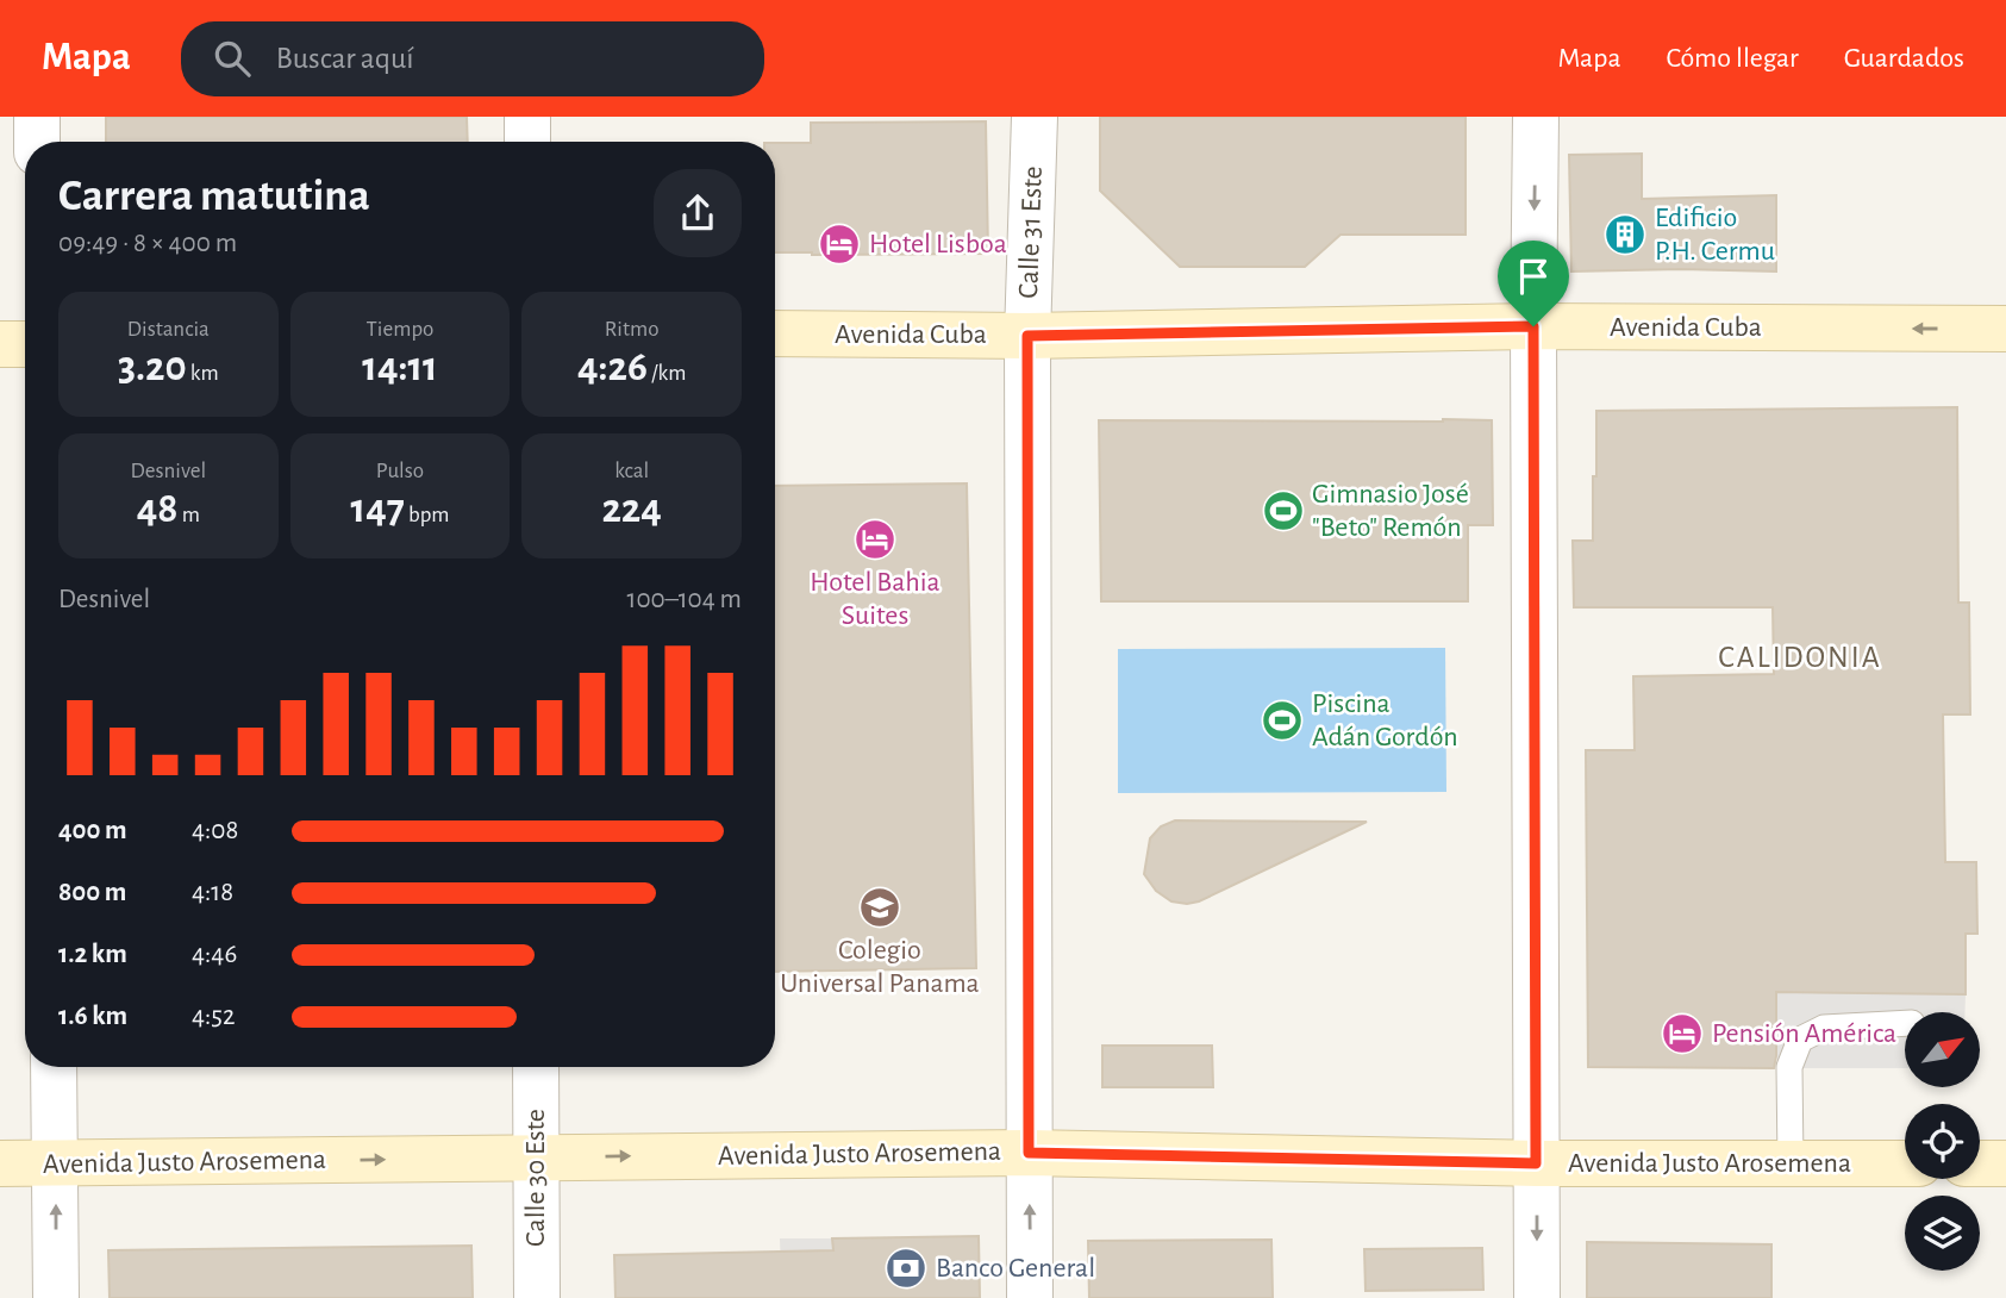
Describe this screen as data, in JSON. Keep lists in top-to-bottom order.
{
  "streets": {
    "street": [
      "Calle 31 Este",
      "Avenida Cuba",
      "Avenida Justo Arosemena",
      "Calle 30 Este"
    ]
  },
  "crossings": [
    ["Calle 31 Este", "Avenida Cuba"],
    ["Calle 31 Este", "Avenida Justo Arosemena"],
    ["Avenida Justo Arosemena", "Calle 30 Este"]
  ],
  "one_way": ["Avenida Cuba", "Avenida Justo Arosemena"],
  "districts": ["CALIDONIA"],
  "places": {
    "building": ["Edificio P.H. Cermu"],
    "hotel": ["Hotel Lisboa", "Hotel Bahia Suites", "Pensión América"],
    "sports": ["Gimnasio José \"Beto\" Remón", "Piscina Adán Gordón"],
    "school or university": ["Colegio Universal Panama"],
    "bank": ["Banco General"]
  },
  "north": "top right",
  "page": {
    "header": "Mapa",
    "search": "Buscar aquí",
    "nav": ["Mapa", "Cómo llegar", "Guardados"],
    "heading": ["Carrera matutina", "09:49 · 8 × 400 m"],
    "stats": [
      ["Distancia", "3.20 km"],
      ["Tiempo", "14:11"],
      ["Ritmo", "4:26 /km"],
      ["Desnivel", "48 m"],
      ["Pulso", "147 bpm"],
      ["kcal", "224"]
    ],
    "chart": ["Desnivel", "100–104 m"],
    "list": [
      {
        "name": "400 m",
        "note": "4:08"
      },
      {
        "name": "800 m",
        "note": "4:18"
      },
      {
        "name": "1.2 km",
        "note": "4:46"
      },
      {
        "name": "1.6 km",
        "note": "4:52"
      }
    ]
  }
}
